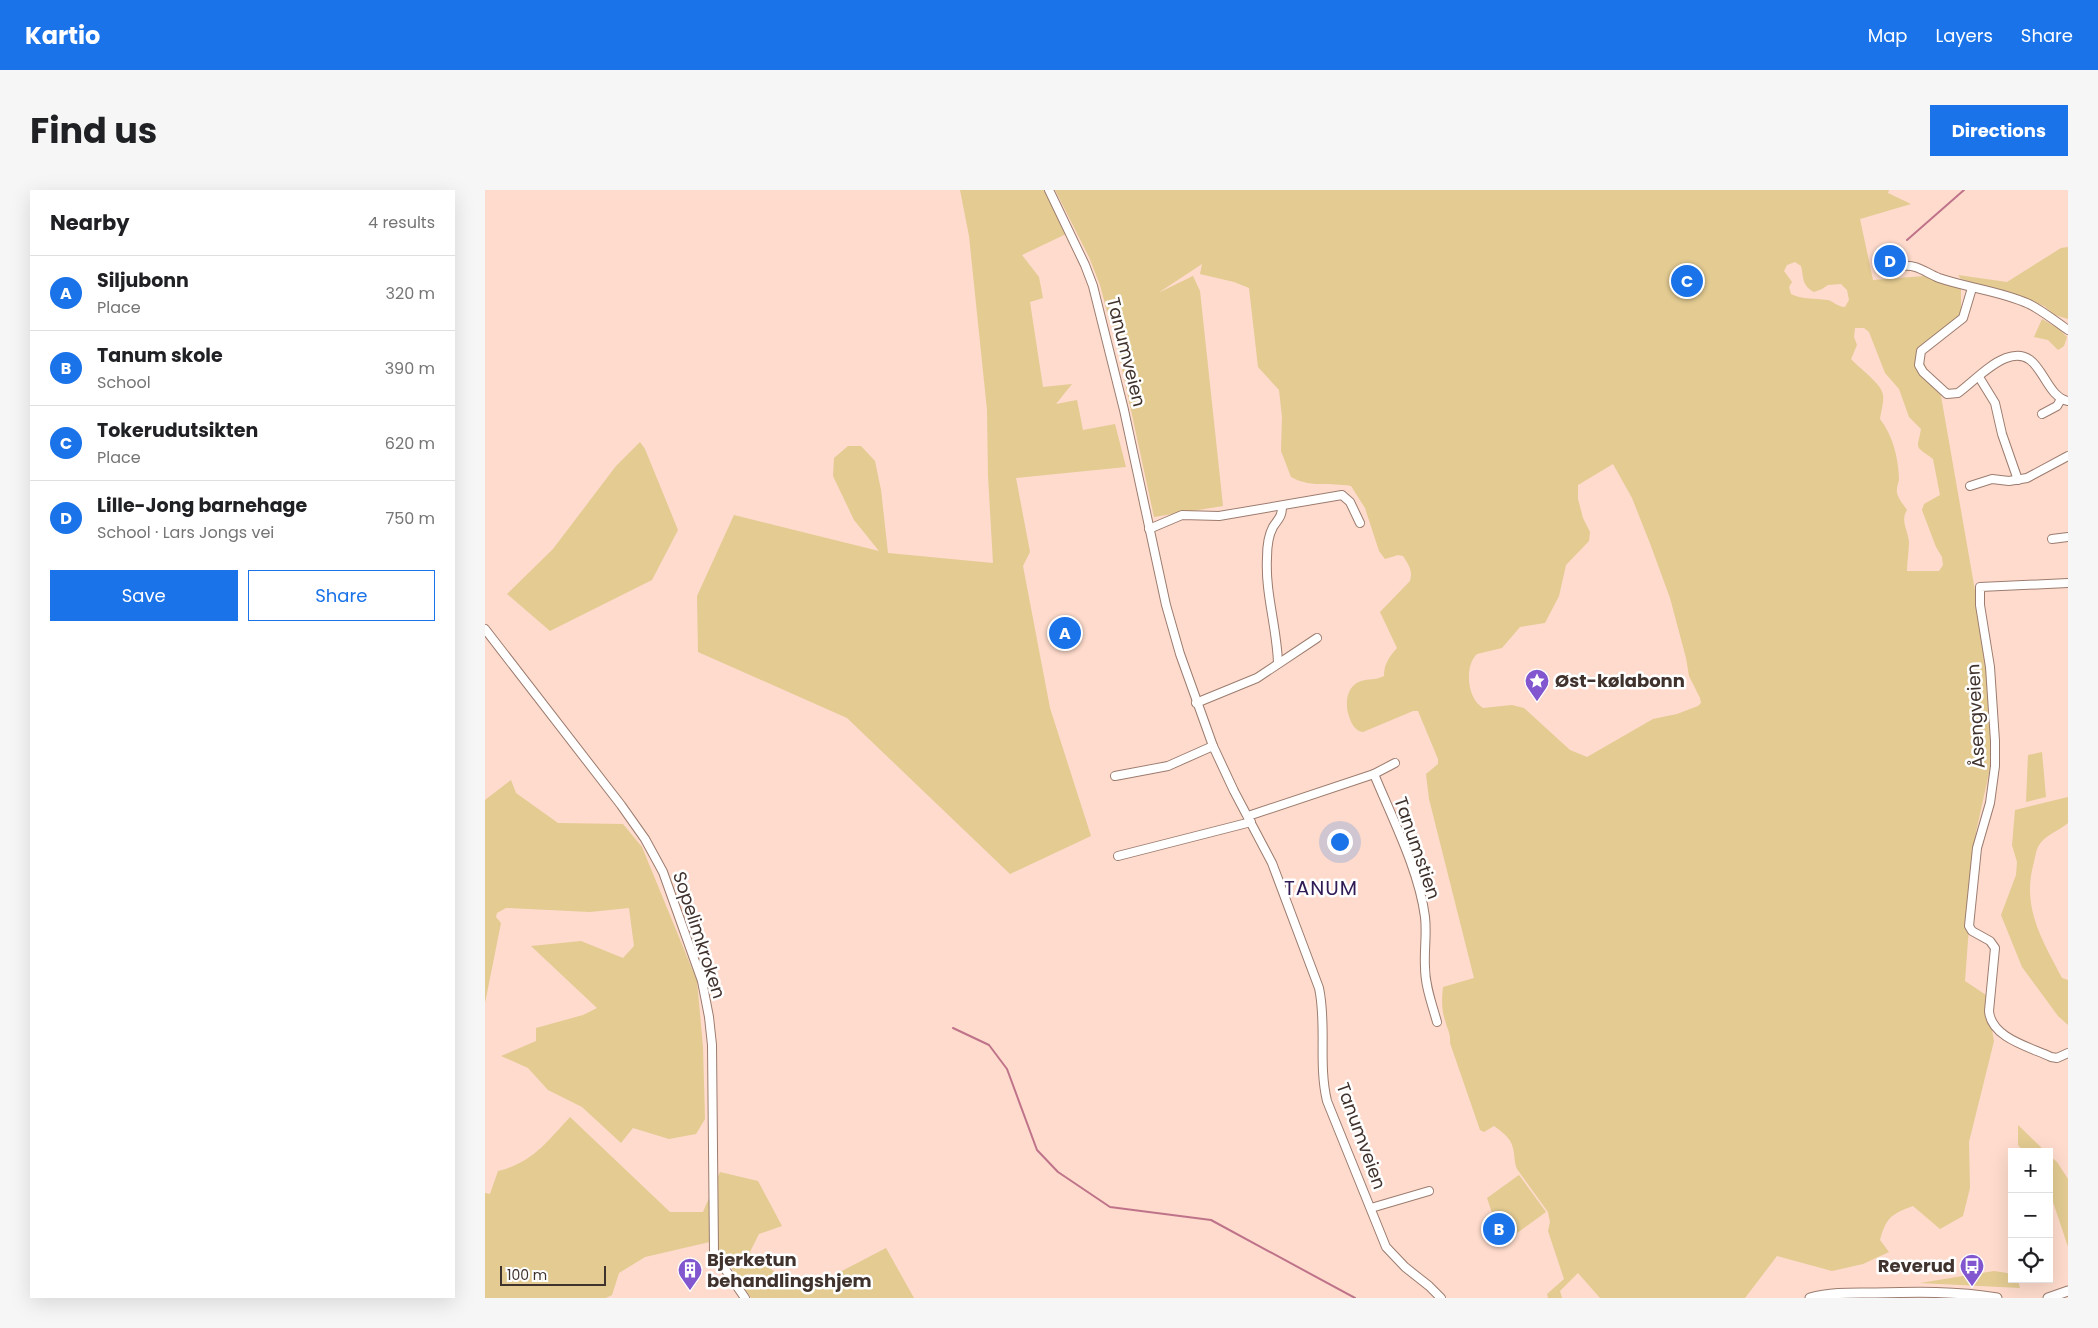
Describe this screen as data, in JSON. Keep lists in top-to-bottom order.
{
  "streets": {
    "street": [
      "Tanumveien",
      "Åsengveien",
      "Tanumstien",
      "Sopelimkroken"
    ]
  },
  "districts": ["TANUM"],
  "places": {
    "place": ["Øst-kølabonn"],
    "bus stop": ["Reverud"],
    "building": ["Bjerketun behandlingshjem"]
  },
  "scale_bar": "100 m",
  "page": {
    "header": "Kartio",
    "nav": ["Map", "Layers", "Share"],
    "title": "Find us",
    "buttons": [
      "Directions",
      ["Save", "Share"]
    ],
    "heading": ["Nearby", "4 results"],
    "pins": [
      "D",
      "C",
      "A",
      "B"
    ],
    "list": [
      {
        "mark": "A",
        "name": "Siljubonn",
        "note": "Place",
        "value": "320 m"
      },
      {
        "mark": "B",
        "name": "Tanum skole",
        "note": "School",
        "value": "390 m"
      },
      {
        "mark": "C",
        "name": "Tokerudutsikten",
        "note": "Place",
        "value": "620 m"
      },
      {
        "mark": "D",
        "name": "Lille-Jong barnehage",
        "note": "School · Lars Jongs vei",
        "value": "750 m"
      }
    ],
    "map_buttons": ["+", "−"],
    "scale": "100 m"
  }
}
